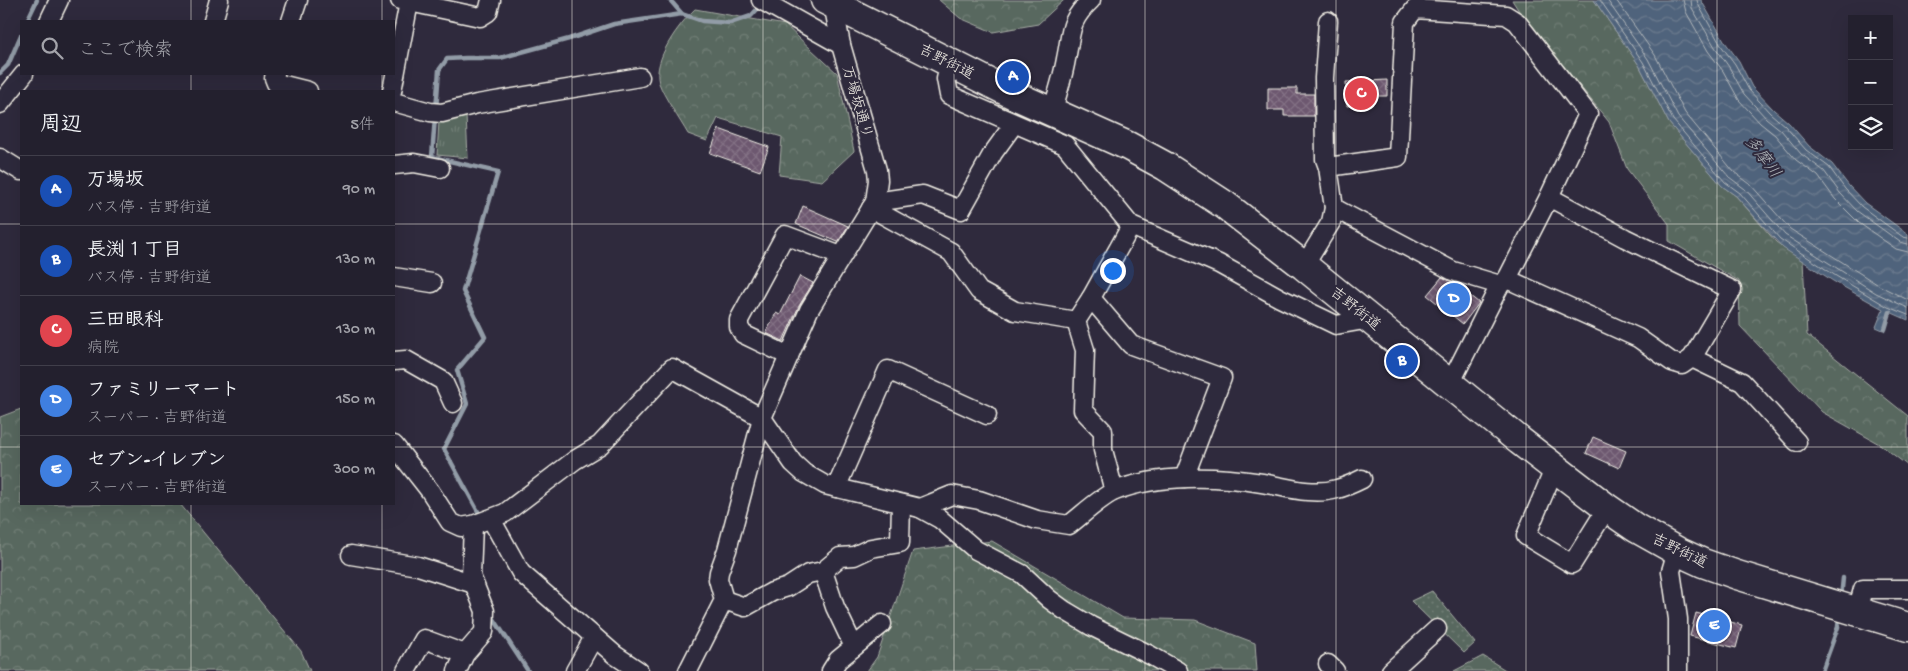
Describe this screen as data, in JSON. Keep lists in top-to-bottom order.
{
  "streets": {
    "highway": ["吉野街道"],
    "street": ["万場坂通り"]
  },
  "crossings": [
    ["吉野街道", "万場坂通り"]
  ],
  "water": ["多摩川"],
  "page": {
    "map_buttons": ["+", "−"],
    "search": "ここで検索",
    "pins": [
      "A",
      "C",
      "D",
      "B",
      "E"
    ],
    "heading": ["周辺", "5件"],
    "list": [
      {
        "mark": "A",
        "name": "万場坂",
        "note": "バス停 · 吉野街道",
        "value": "90 m"
      },
      {
        "mark": "B",
        "name": "長渕１丁目",
        "note": "バス停 · 吉野街道",
        "value": "130 m"
      },
      {
        "mark": "C",
        "name": "三田眼科",
        "note": "病院",
        "value": "130 m"
      },
      {
        "mark": "D",
        "name": "ファミリーマート",
        "note": "スーパー · 吉野街道",
        "value": "150 m"
      },
      {
        "mark": "E",
        "name": "セブン-イレブン",
        "note": "スーパー · 吉野街道",
        "value": "300 m"
      }
    ]
  }
}
